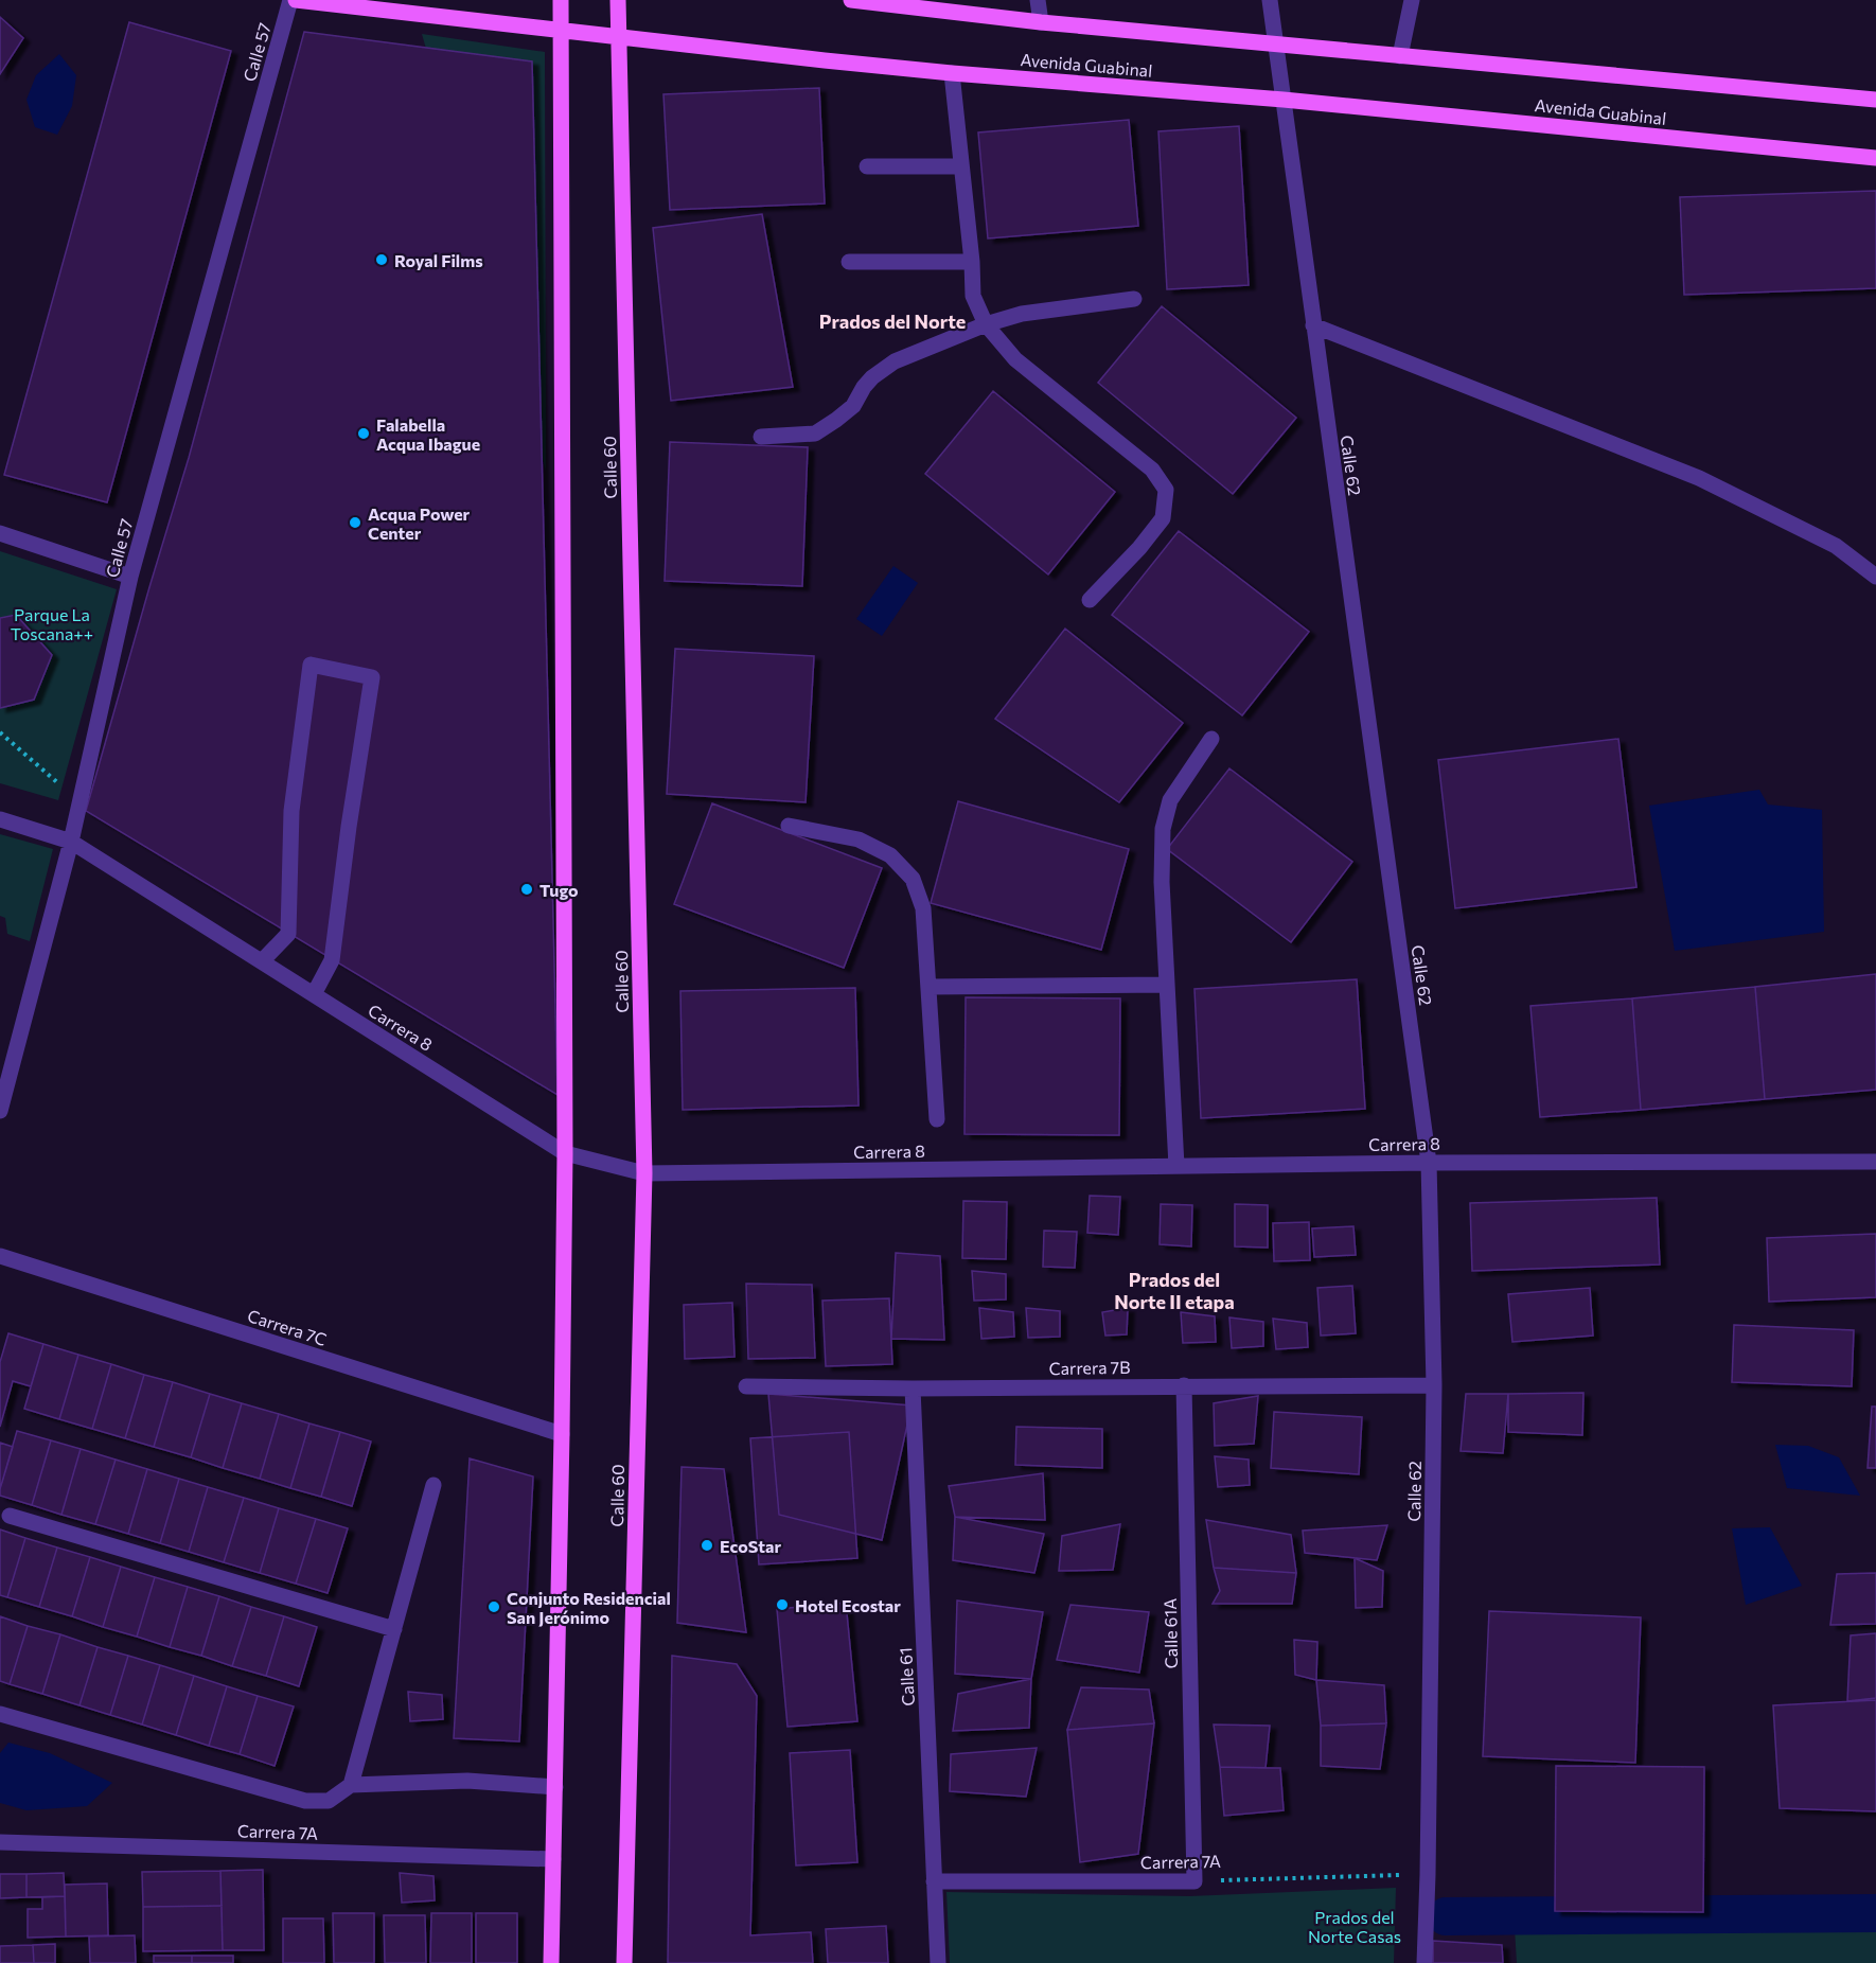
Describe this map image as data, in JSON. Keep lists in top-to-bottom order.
{
  "streets": {
    "main road": ["Avenida Guabinal", "Calle 60"],
    "street": [
      "Calle 57",
      "Calle 62",
      "Carrera 8",
      "Carrera 7C",
      "Carrera 7B",
      "Calle 61A",
      "Calle 61",
      "Carrera 7A"
    ]
  },
  "crossings": [
    ["Calle 57", "Carrera 8"],
    ["Avenida Guabinal", "Calle 62"],
    ["Avenida Guabinal", "Calle 60"],
    ["Calle 62", "Carrera 8"],
    ["Calle 62", "Carrera 7B"],
    ["Calle 62", "Carrera 7A"],
    ["Calle 60", "Carrera 8"],
    ["Carrera 7B", "Calle 61A"],
    ["Carrera 7B", "Calle 61"],
    ["Calle 61A", "Carrera 7A"],
    ["Calle 61", "Carrera 7A"]
  ],
  "districts": ["Prados del Norte", "Prados del Norte II etapa"],
  "parks": ["Parque La Toscana++", "Prados del Norte Casas"],
  "places": [
    "Royal Films",
    "Falabella Acqua Ibague",
    "Acqua Power Center",
    "Tugo",
    "EcoStar",
    "Hotel Ecostar",
    "Conjunto Residencial San Jerónimo"
  ]
}
